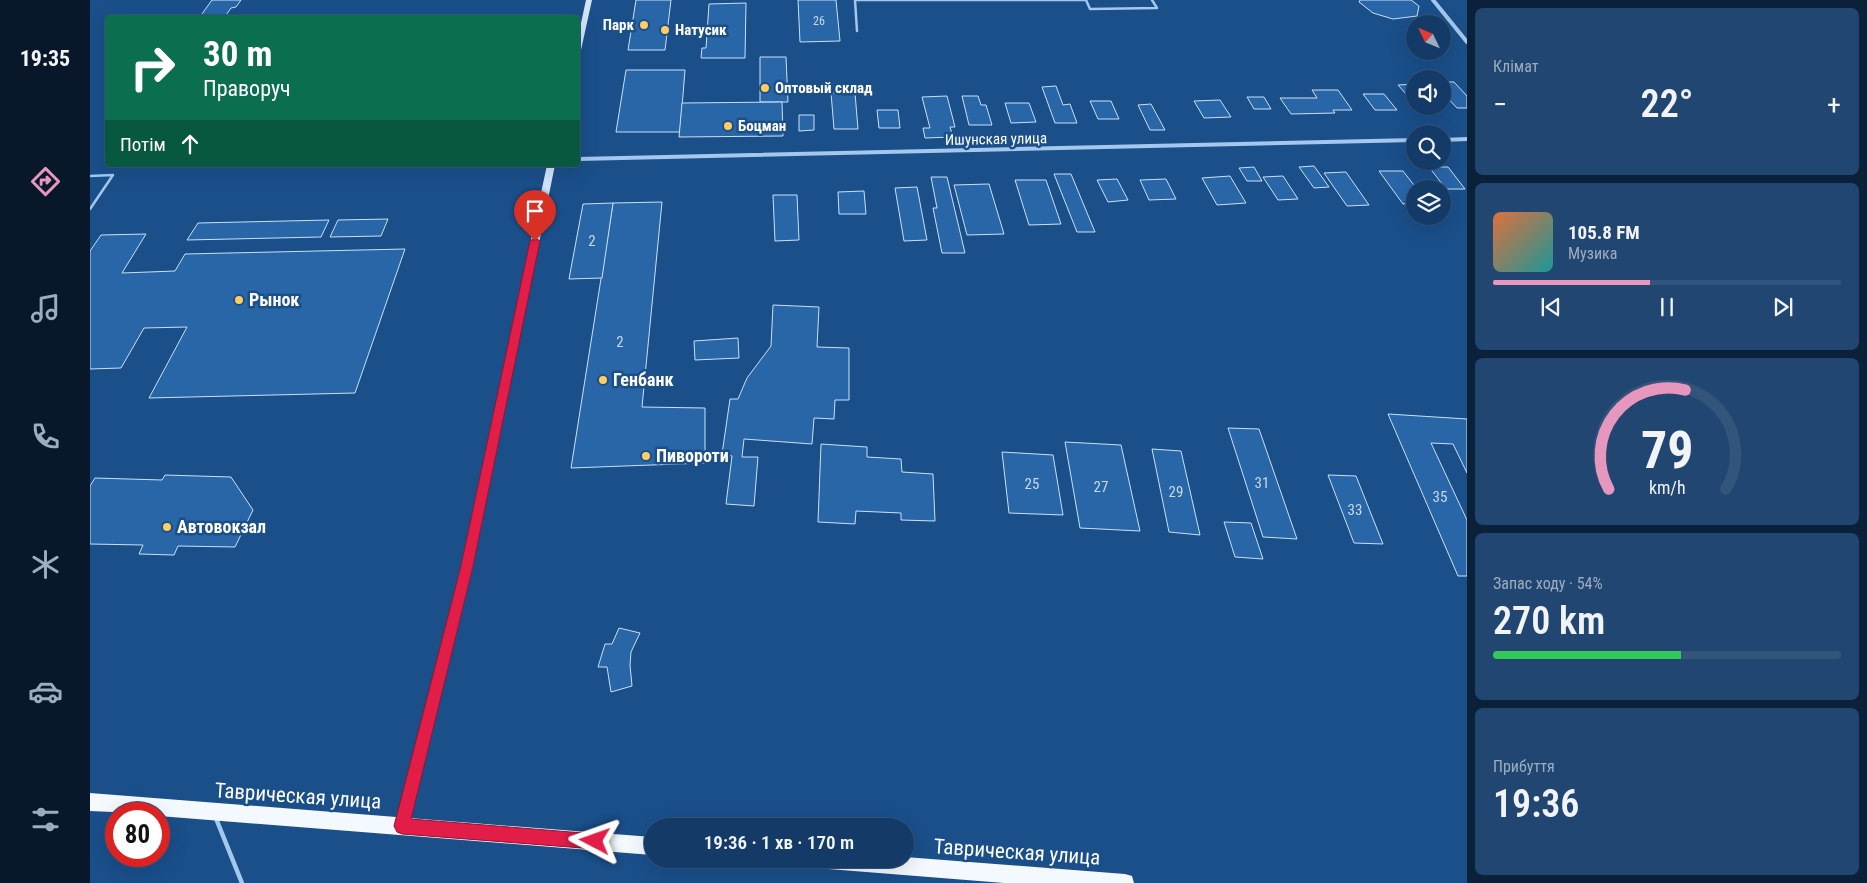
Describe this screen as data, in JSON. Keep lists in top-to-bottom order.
{
  "streets": {
    "highway": ["Таврическая улица"],
    "street": ["Ишунская улица"]
  },
  "places": [
    "Парк",
    "Натусик",
    "Оптовый склад",
    "Боцман",
    "Рынок",
    "Генбанк",
    "Пивороти",
    "Автовокзал"
  ],
  "house_numbers": [
    "26",
    "2",
    "2",
    "31",
    "25",
    "27",
    "29",
    "35",
    "33"
  ],
  "north": "top left",
  "page": {
    "tabs": "19:35",
    "tile": [
      "Клімат",
      ["Запас ходу · 54%", "270 km"],
      ["Прибуття", "19:36"]
    ],
    "turn": ["30 m", "Праворуч"],
    "heat": ["−", "22°", "+"],
    "then": "Потім",
    "song": ["105.8 FM", "Музика"],
    "limit": "80",
    "trip": "19:36 · 1 хв · 170 m",
    "gauge": ["79", "km/h"]
  }
}
